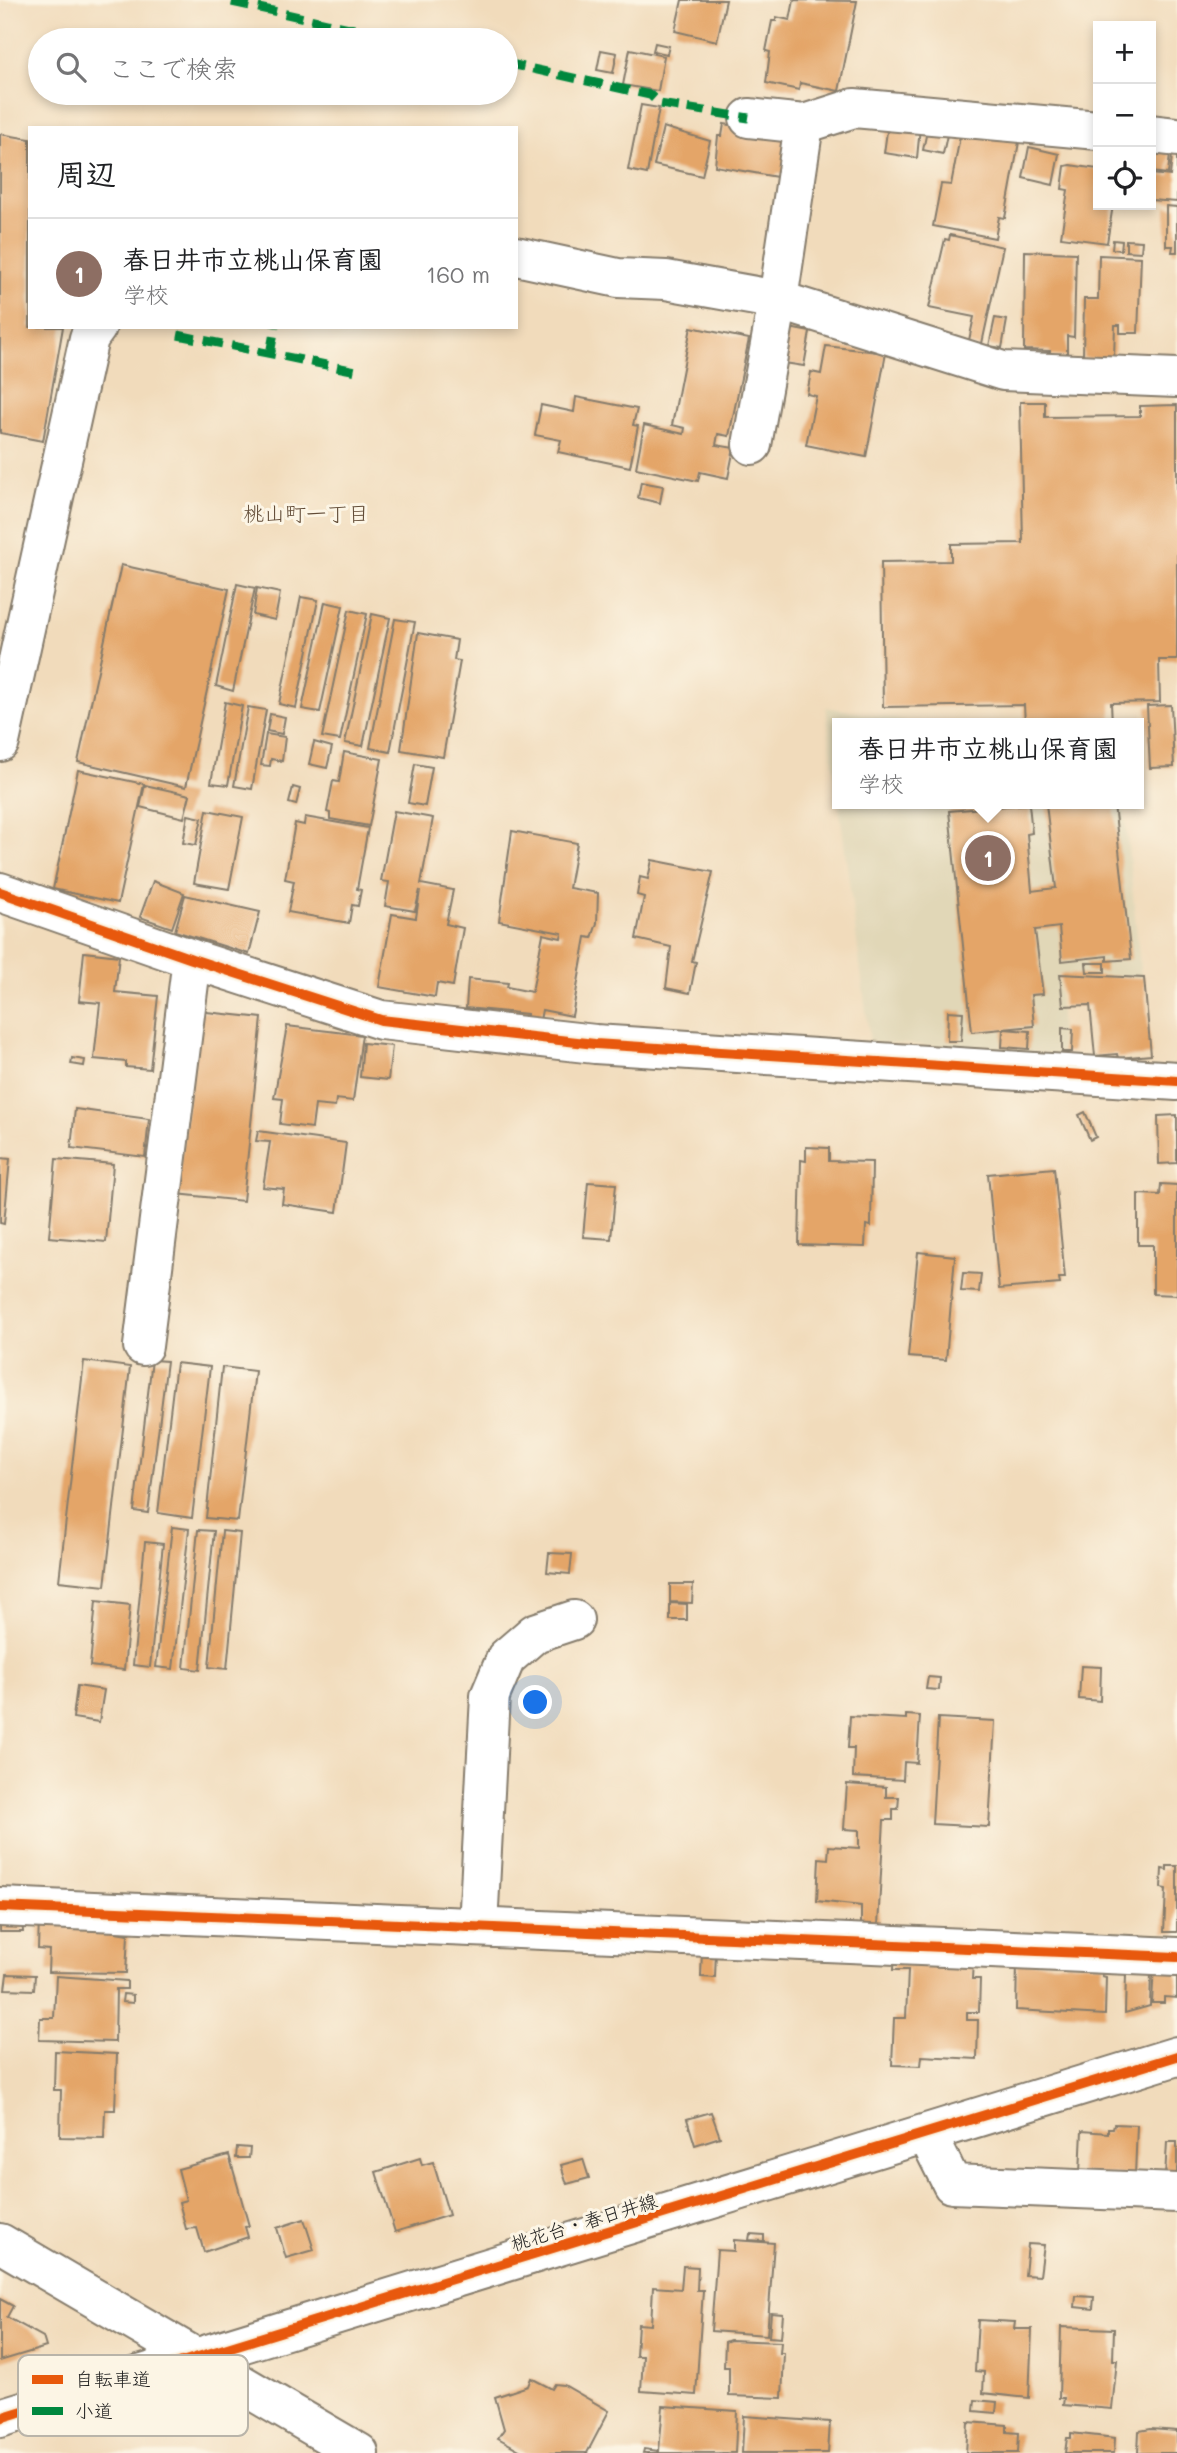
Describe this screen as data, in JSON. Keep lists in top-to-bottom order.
{
  "streets": {
    "street": ["桃花台・春日井線"]
  },
  "districts": ["桃山町一丁目"],
  "legend": ["自転車道", "小道"],
  "page": {
    "map_buttons": ["+", "−"],
    "search": "ここで検索",
    "heading": "周辺",
    "list": [
      {
        "mark": "1",
        "name": "春日井市立桃山保育園",
        "note": "学校",
        "value": "160 m"
      }
    ],
    "popup": ["春日井市立桃山保育園", "学校"],
    "pins": "1"
  }
}
